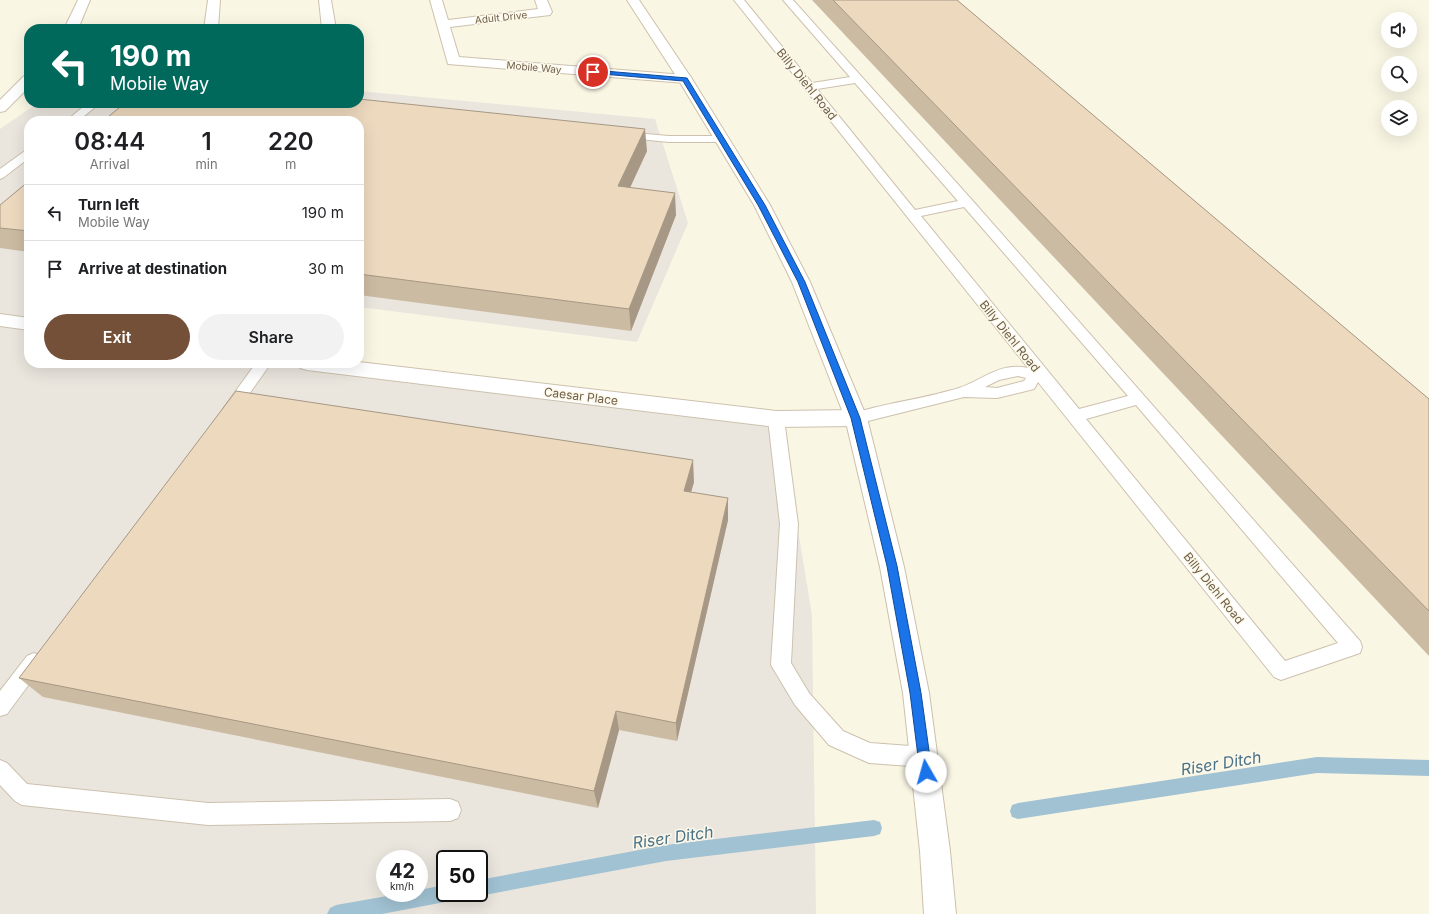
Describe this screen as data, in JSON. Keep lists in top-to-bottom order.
{
  "streets": {
    "street": ["Adult Drive", "Mobile Way", "Caesar Place"],
    "lane": ["Billy Diehl Road"]
  },
  "crossings": [
    ["Adult Drive", "Mobile Way"]
  ],
  "water": ["Riser Ditch"],
  "page": {
    "turn": ["190 m", "Mobile Way"],
    "eta": [
      "08:44",
      "Arrival",
      "1",
      "min",
      "220",
      "m"
    ],
    "list": [
      {
        "name": "Turn left",
        "note": "Mobile Way",
        "value": "190 m"
      },
      {
        "name": "Arrive at destination",
        "value": "30 m"
      }
    ],
    "buttons": ["Exit", "Share"],
    "speed": "42 km/h",
    "limit": "50"
  }
}
